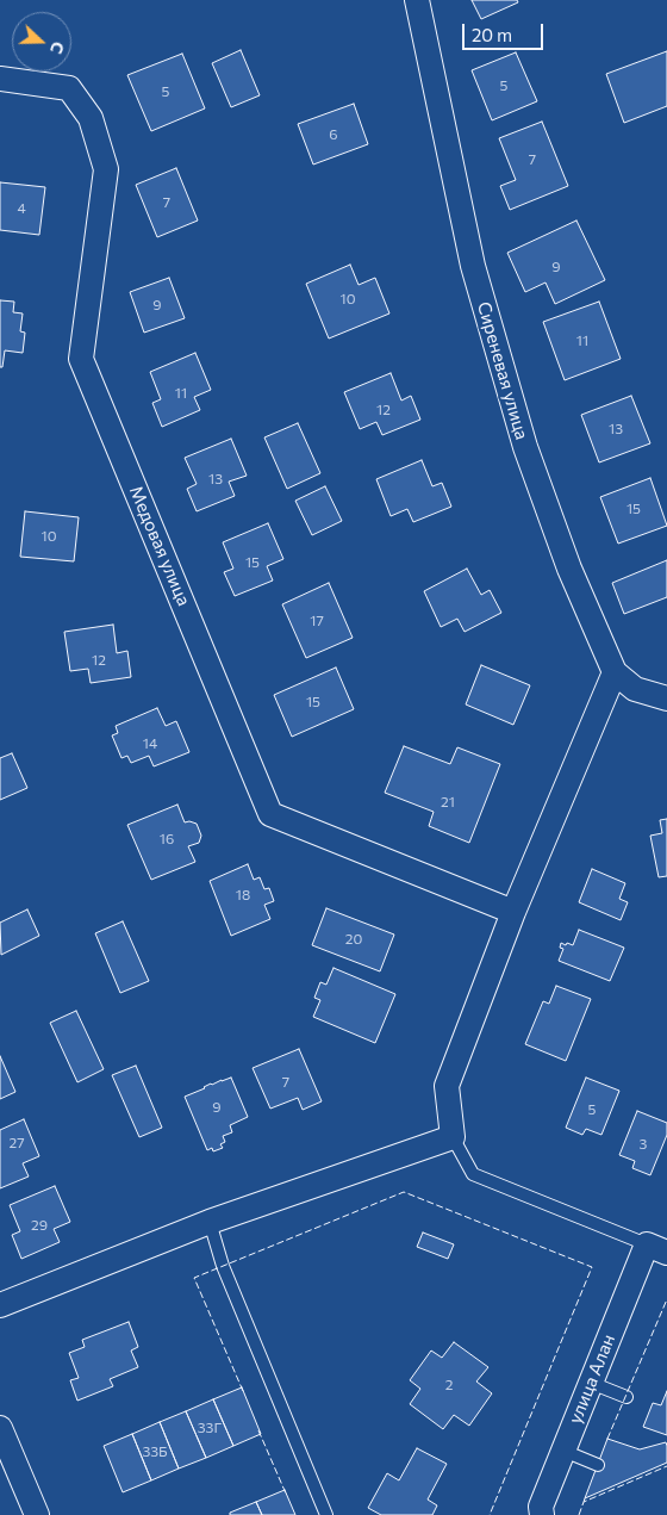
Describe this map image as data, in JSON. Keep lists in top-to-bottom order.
{
  "streets": {
    "street": ["Сиреневая улица", "Медовая улица", "улица Алан"]
  },
  "house_numbers": [
    "5",
    "5",
    "6",
    "7",
    "7",
    "4",
    "9",
    "10",
    "9",
    "11",
    "11",
    "12",
    "13",
    "13",
    "15",
    "10",
    "15",
    "17",
    "12",
    "15",
    "14",
    "21",
    "16",
    "18",
    "20",
    "7",
    "9",
    "5",
    "27",
    "3",
    "29",
    "2",
    "33Г",
    "33Б"
  ],
  "scale_bar": "20 m",
  "north": "right"
}
